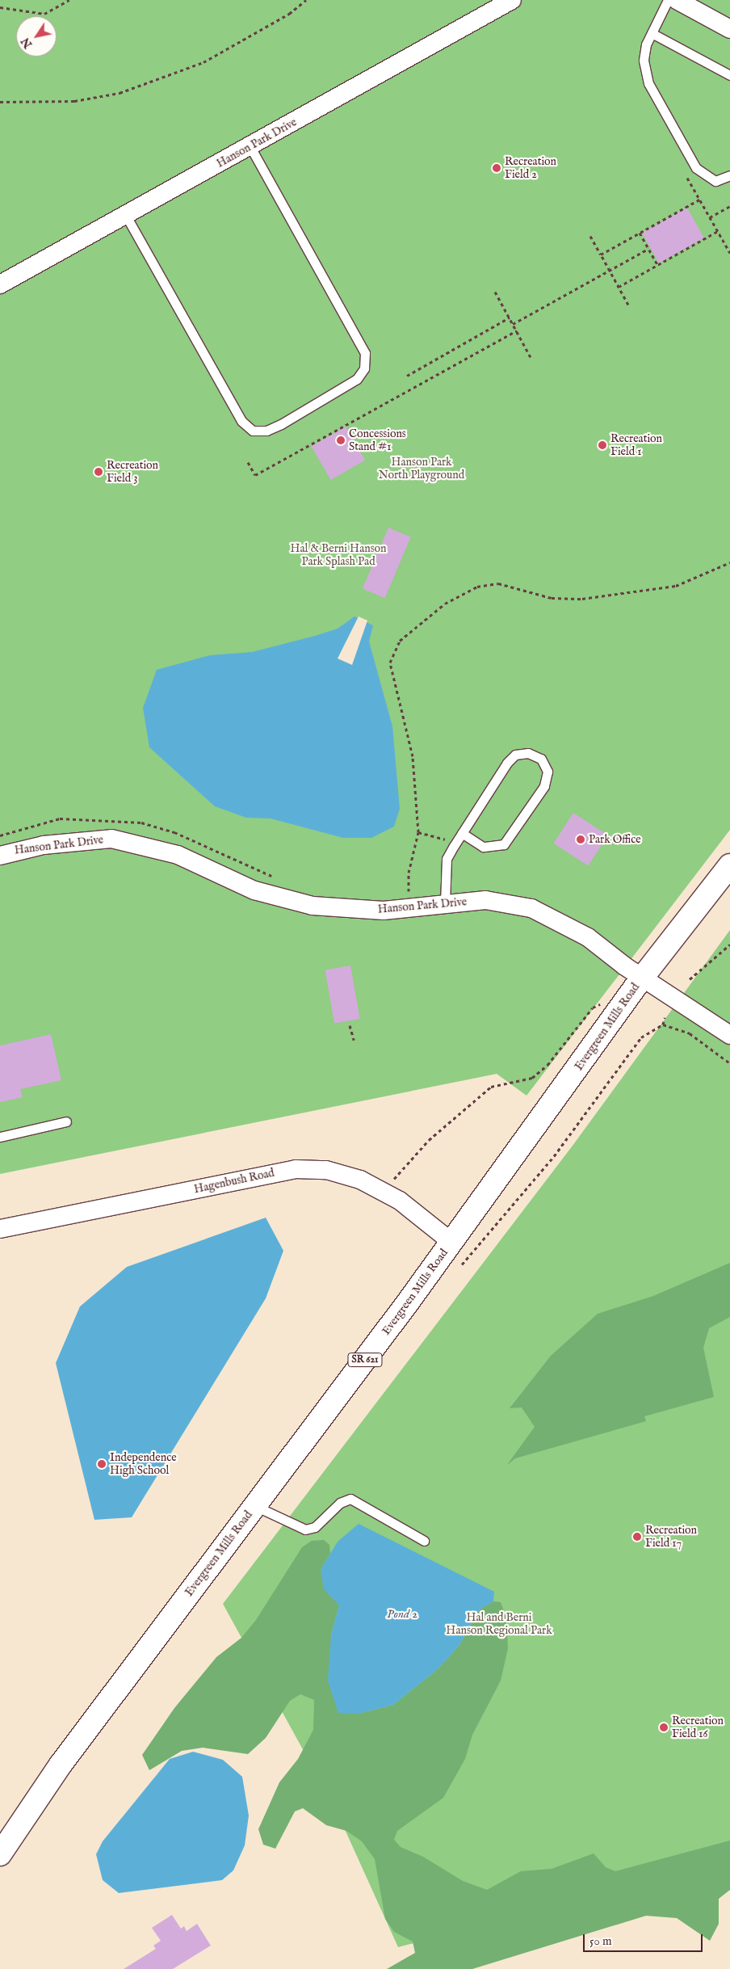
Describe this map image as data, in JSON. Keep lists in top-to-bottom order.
{
  "streets": {
    "main road": ["Evergreen Mills Road", "SR 621"],
    "street": ["Hanson Park Drive", "Hagenbush Road"]
  },
  "crossings": [
    ["Hanson Park Drive", "Evergreen Mills Road"],
    ["Evergreen Mills Road", "Hagenbush Road"]
  ],
  "water": ["Pond 2"],
  "parks": ["Hanson Park North Playground", "Hal & Berni Hanson Park Splash Pad", "Hal and Berni Hanson Regional Park"],
  "places": [
    "Recreation Field 2",
    "Concessions Stand #1",
    "Recreation Field 1",
    "Recreation Field 3",
    "Park Office",
    "Independence High School",
    "Recreation Field 17",
    "Recreation Field 16"
  ],
  "scale_bar": "50 m",
  "north": "bottom left"
}
